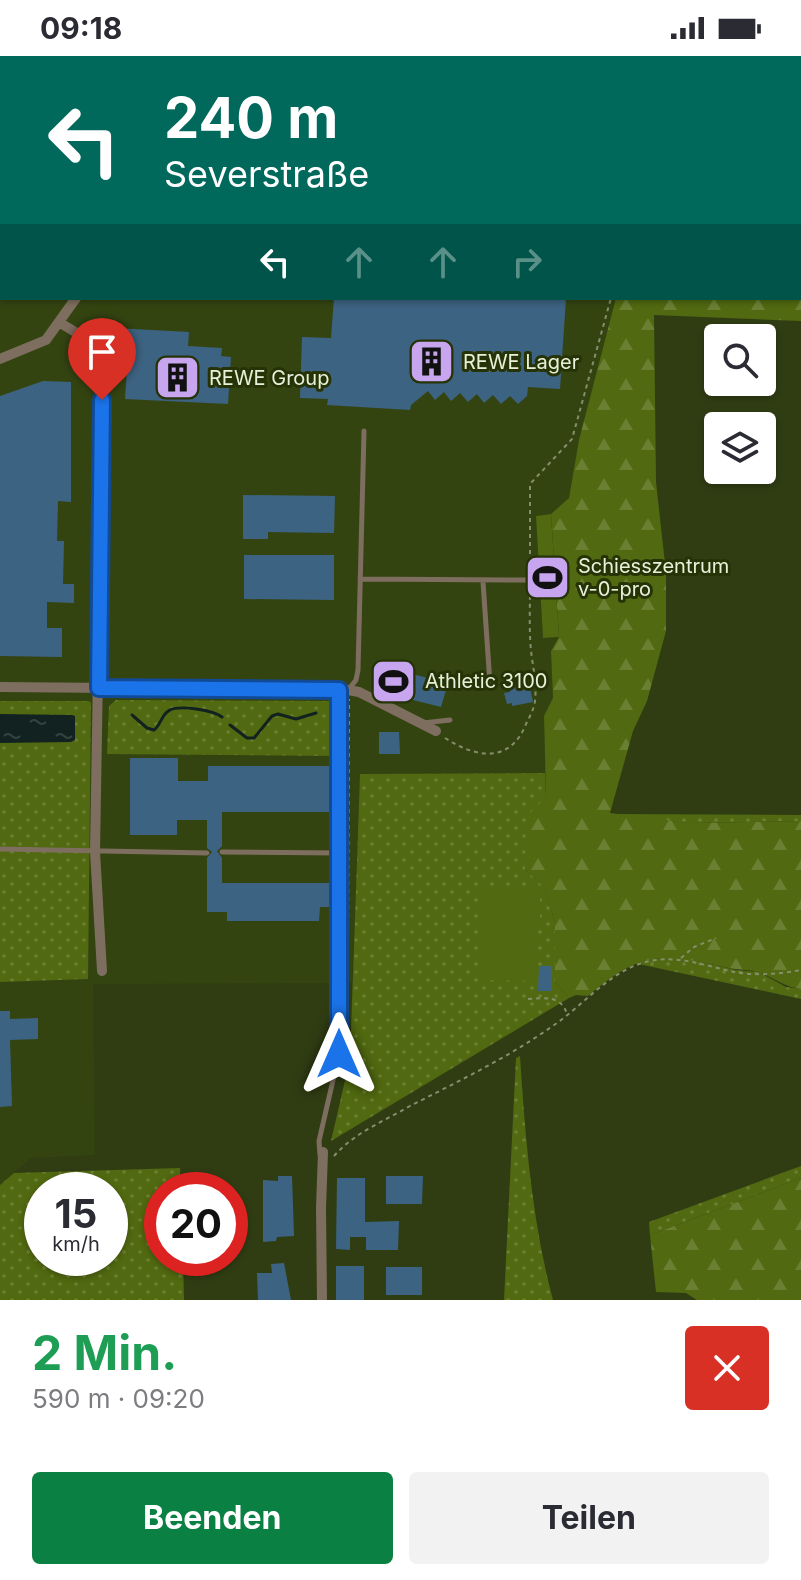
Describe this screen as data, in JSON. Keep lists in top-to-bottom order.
{
  "places": {
    "building": ["REWE Lager", "REWE Group"],
    "sports": ["Schiesszentrum v-0-pro", "Athletic 3100"]
  },
  "page": {
    "status": "09:18",
    "turn": ["240 m", "Severstraße"],
    "speed": "15 km/h",
    "limit": "20",
    "heading": ["2 Min.", "590 m · 09:20"],
    "buttons": ["Beenden", "Teilen"]
  }
}
